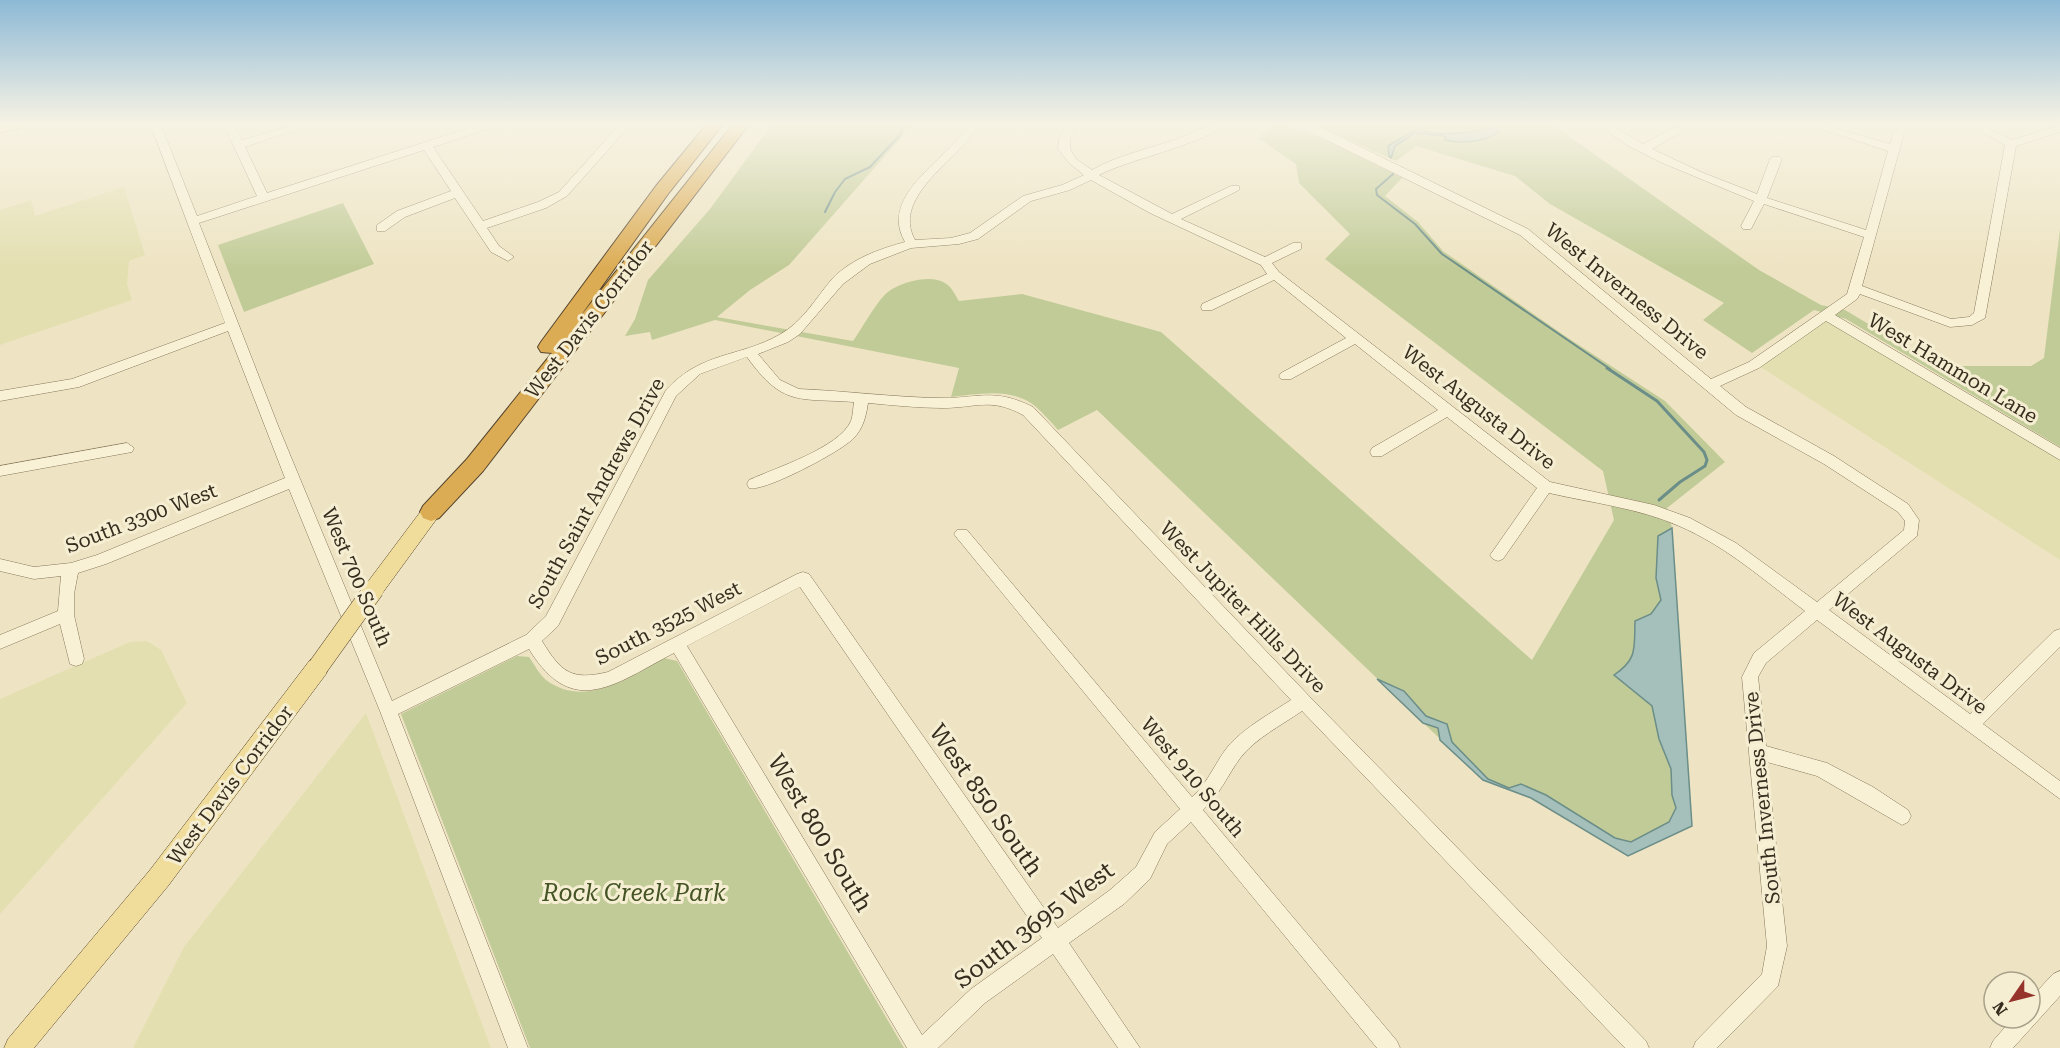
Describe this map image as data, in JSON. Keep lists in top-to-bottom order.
{
  "streets": {
    "highway": ["West Davis Corridor"],
    "street": [
      "West Inverness Drive",
      "West Hammon Lane",
      "West Augusta Drive",
      "South Saint Andrews Drive",
      "South 3300 West",
      "West 700 South",
      "West Jupiter Hills Drive",
      "South 3525 West",
      "West 910 South",
      "South Inverness Drive",
      "West 850 South",
      "West 800 South",
      "South 3695 West"
    ]
  },
  "crossings": [
    ["West Inverness Drive", "South Inverness Drive"],
    ["West Augusta Drive", "South Saint Andrews Drive"],
    ["West Augusta Drive", "South Inverness Drive"],
    ["South Saint Andrews Drive", "West 700 South"],
    ["South Saint Andrews Drive", "West Jupiter Hills Drive"],
    ["South Saint Andrews Drive", "South 3525 West"],
    ["South 3300 West", "West 700 South"],
    ["West Jupiter Hills Drive", "South 3695 West"],
    ["South 3525 West", "West 850 South"],
    ["South 3525 West", "West 800 South"],
    ["West 910 South", "South 3695 West"],
    ["West 850 South", "South 3695 West"],
    ["West 800 South", "South 3695 West"]
  ],
  "parks": ["Rock Creek Park"],
  "north": "bottom left"
}
